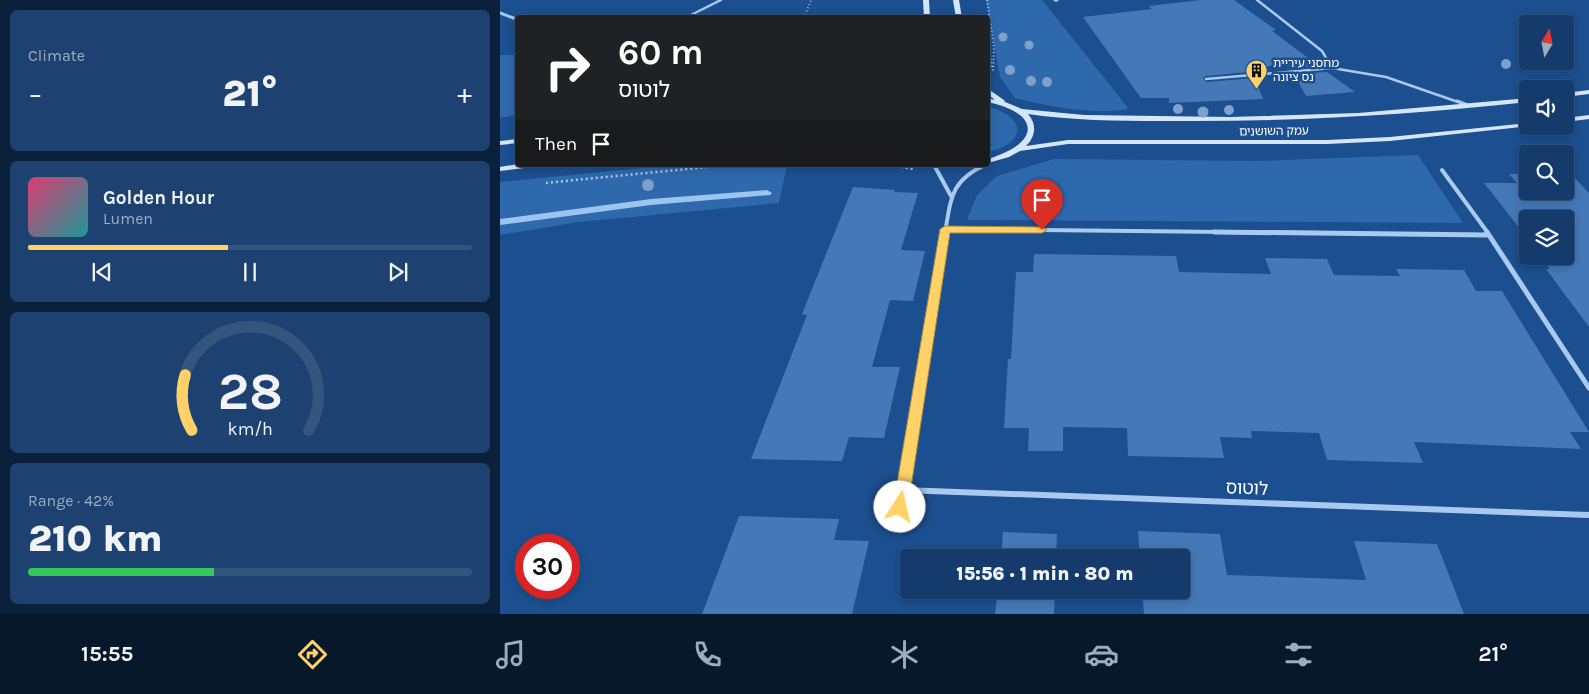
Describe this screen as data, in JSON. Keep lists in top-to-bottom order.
{
  "streets": {
    "street": ["עמק השושנים", "לוטוס"]
  },
  "places": {
    "building": ["מחסני עיריית נס ציונה"]
  },
  "north": "top",
  "page": {
    "tile": [
      "Climate",
      ["Range · 42%", "210 km"]
    ],
    "turn": ["60 m", "לוטוס"],
    "heat": ["−", "21°", "+"],
    "then": "Then",
    "song": ["Golden Hour", "Lumen"],
    "limit": "30",
    "trip": "15:56 · 1 min · 80 m",
    "tabs": ["15:55", "21°"],
    "gauge": ["28", "km/h"]
  }
}
